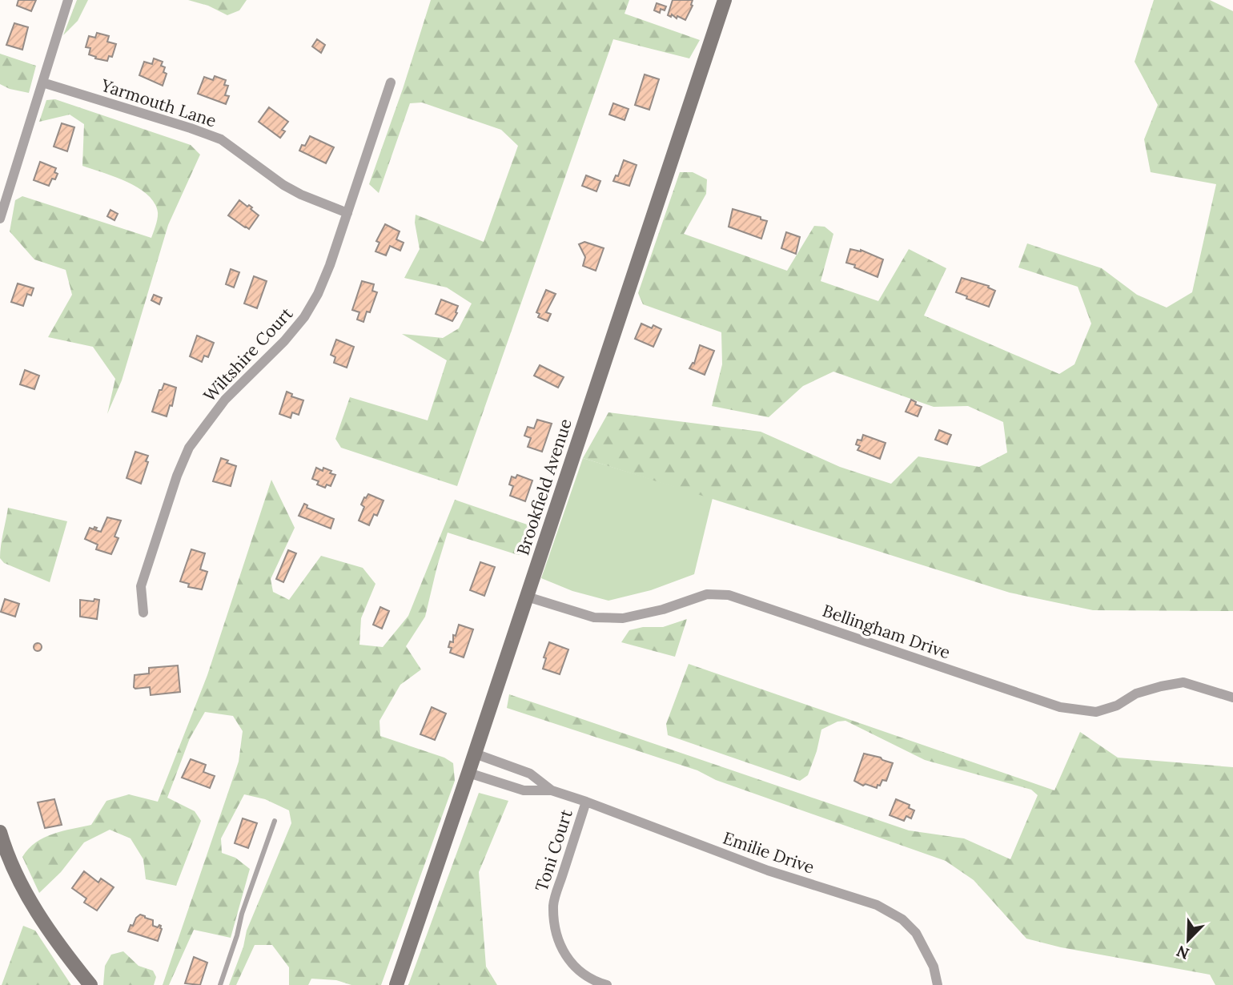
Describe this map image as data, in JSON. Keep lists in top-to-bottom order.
{
  "streets": {
    "main road": ["Brookfield Avenue"],
    "street": [
      "Yarmouth Lane",
      "Wiltshire Court",
      "Bellingham Drive",
      "Toni Court",
      "Emilie Drive"
    ]
  },
  "crossings": [
    ["Yarmouth Lane", "Wiltshire Court"],
    ["Brookfield Avenue", "Bellingham Drive"],
    ["Brookfield Avenue", "Emilie Drive"],
    ["Toni Court", "Emilie Drive"]
  ],
  "north": "bottom left"
}
